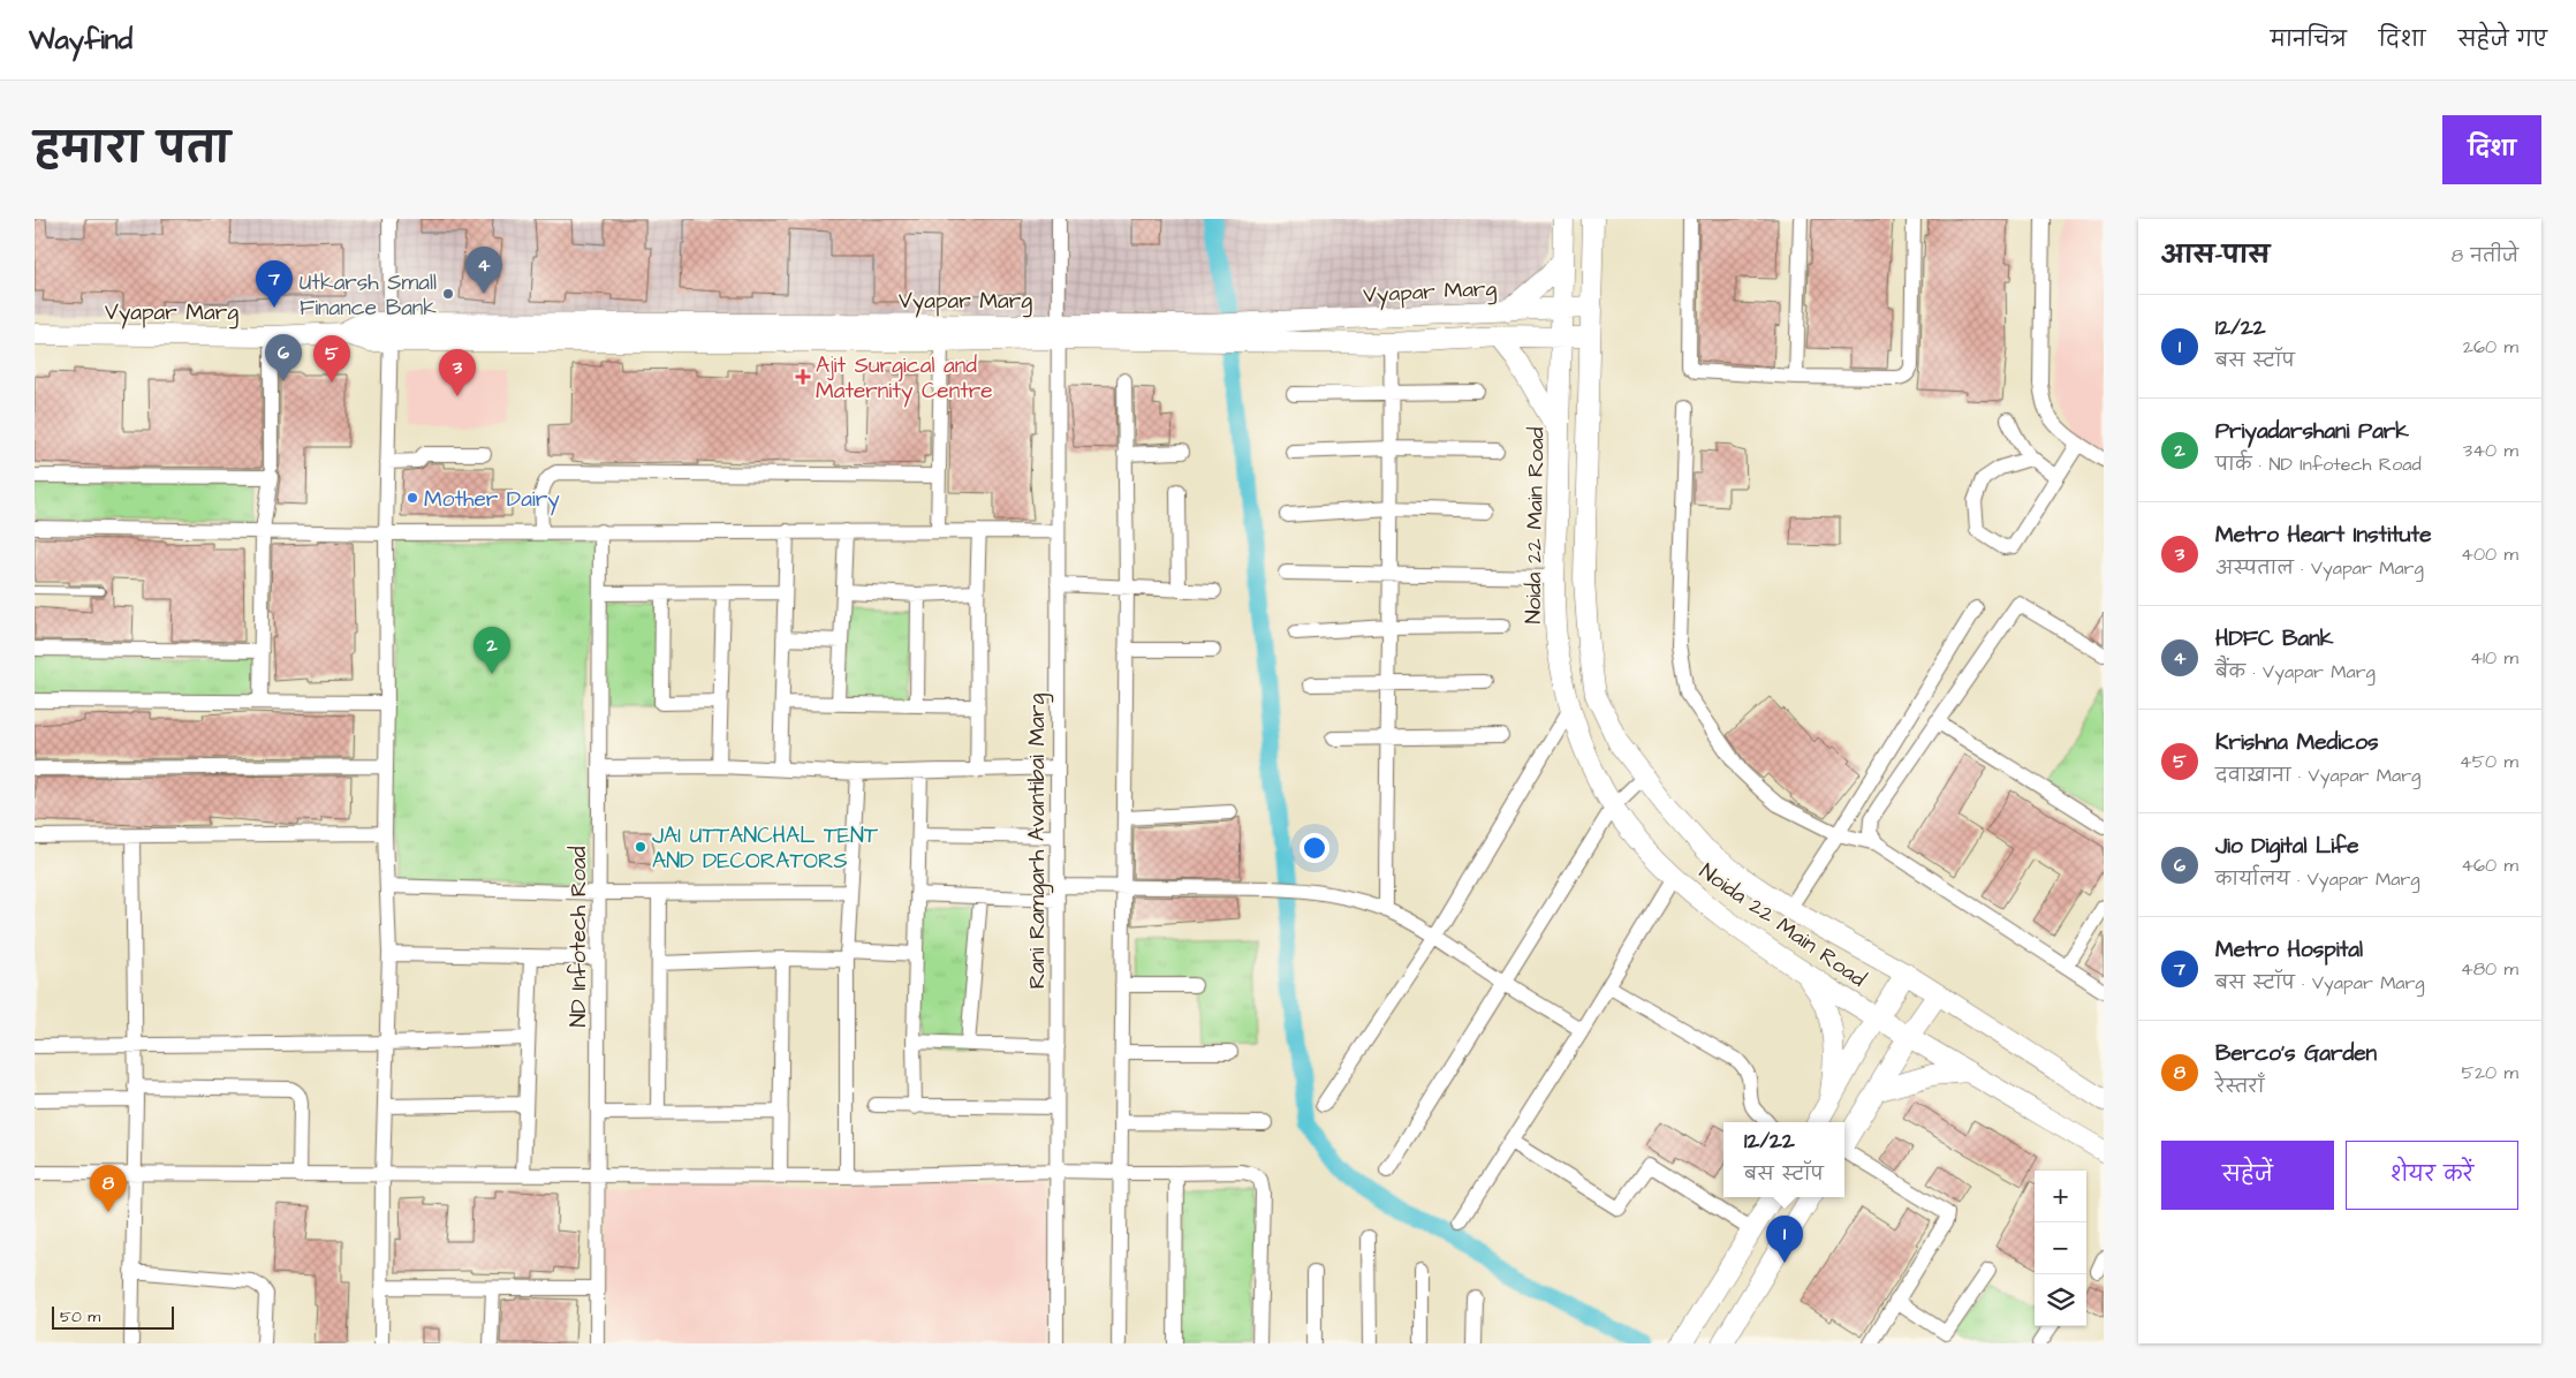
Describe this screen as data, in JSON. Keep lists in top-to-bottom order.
{
  "streets": {
    "street": [
      "Vyapar Marg",
      "Noida 22 Main Road",
      "Rani Ramgarh Avantibai Marg",
      "ND Infotech Road"
    ]
  },
  "crossings": [
    ["Vyapar Marg", "Noida 22 Main Road"],
    ["Vyapar Marg", "Rani Ramgarh Avantibai Marg"]
  ],
  "places": {
    "other": ["Utkarsh Small Finance Bank", "Mother Dairy", "JAI UTTANCHAL TENT AND DECORATORS"],
    "health": ["Ajit Surgical and Maternity Centre"]
  },
  "scale_bar": "50 m",
  "page": {
    "header": "Wayfind",
    "nav": ["मानचित्र", "दिशा", "सहेजे गए"],
    "title": "हमारा पता",
    "buttons": [
      "दिशा",
      ["सहेजें", "शेयर करें"]
    ],
    "heading": ["आस-पास", "8 नतीजे"],
    "pins": [
      "4",
      "7",
      "6",
      "5",
      "3",
      "2",
      "8",
      "1"
    ],
    "list": [
      {
        "mark": "1",
        "name": "12/22",
        "note": "बस स्टॉप",
        "value": "260 m"
      },
      {
        "mark": "2",
        "name": "Priyadarshani Park",
        "note": "पार्क · ND Infotech Road",
        "value": "340 m"
      },
      {
        "mark": "3",
        "name": "Metro Heart Institute",
        "note": "अस्पताल · Vyapar Marg",
        "value": "400 m"
      },
      {
        "mark": "4",
        "name": "HDFC Bank",
        "note": "बैंक · Vyapar Marg",
        "value": "410 m"
      },
      {
        "mark": "5",
        "name": "Krishna Medicos",
        "note": "दवाख़ाना · Vyapar Marg",
        "value": "450 m"
      },
      {
        "mark": "6",
        "name": "Jio Digital Life",
        "note": "कार्यालय · Vyapar Marg",
        "value": "460 m"
      },
      {
        "mark": "7",
        "name": "Metro Hospital",
        "note": "बस स्टॉप · Vyapar Marg",
        "value": "480 m"
      },
      {
        "mark": "8",
        "name": "Berco's Garden",
        "note": "रेस्तराँ",
        "value": "520 m"
      }
    ],
    "popup": ["12/22", "बस स्टॉप"],
    "map_buttons": ["+", "−"],
    "scale": "50 m"
  }
}
